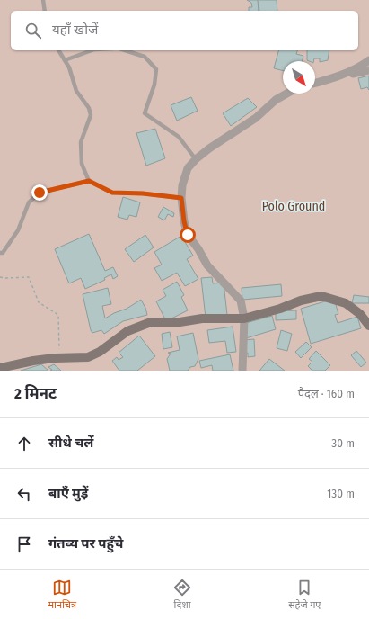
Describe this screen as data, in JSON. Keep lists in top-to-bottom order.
{
  "parks": ["Polo Ground"],
  "north": "bottom right",
  "page": {
    "search": "यहाँ खोजें",
    "heading": ["2 मिनट", "पैदल · 160 m"],
    "list": [
      ["सीधे चलें", "30 m"],
      ["बाएँ मुड़ें", "130 m"],
      "गंतव्य पर पहुँचे"
    ],
    "nav": ["मानचित्र", "दिशा", "सहेजे गए"]
  }
}
